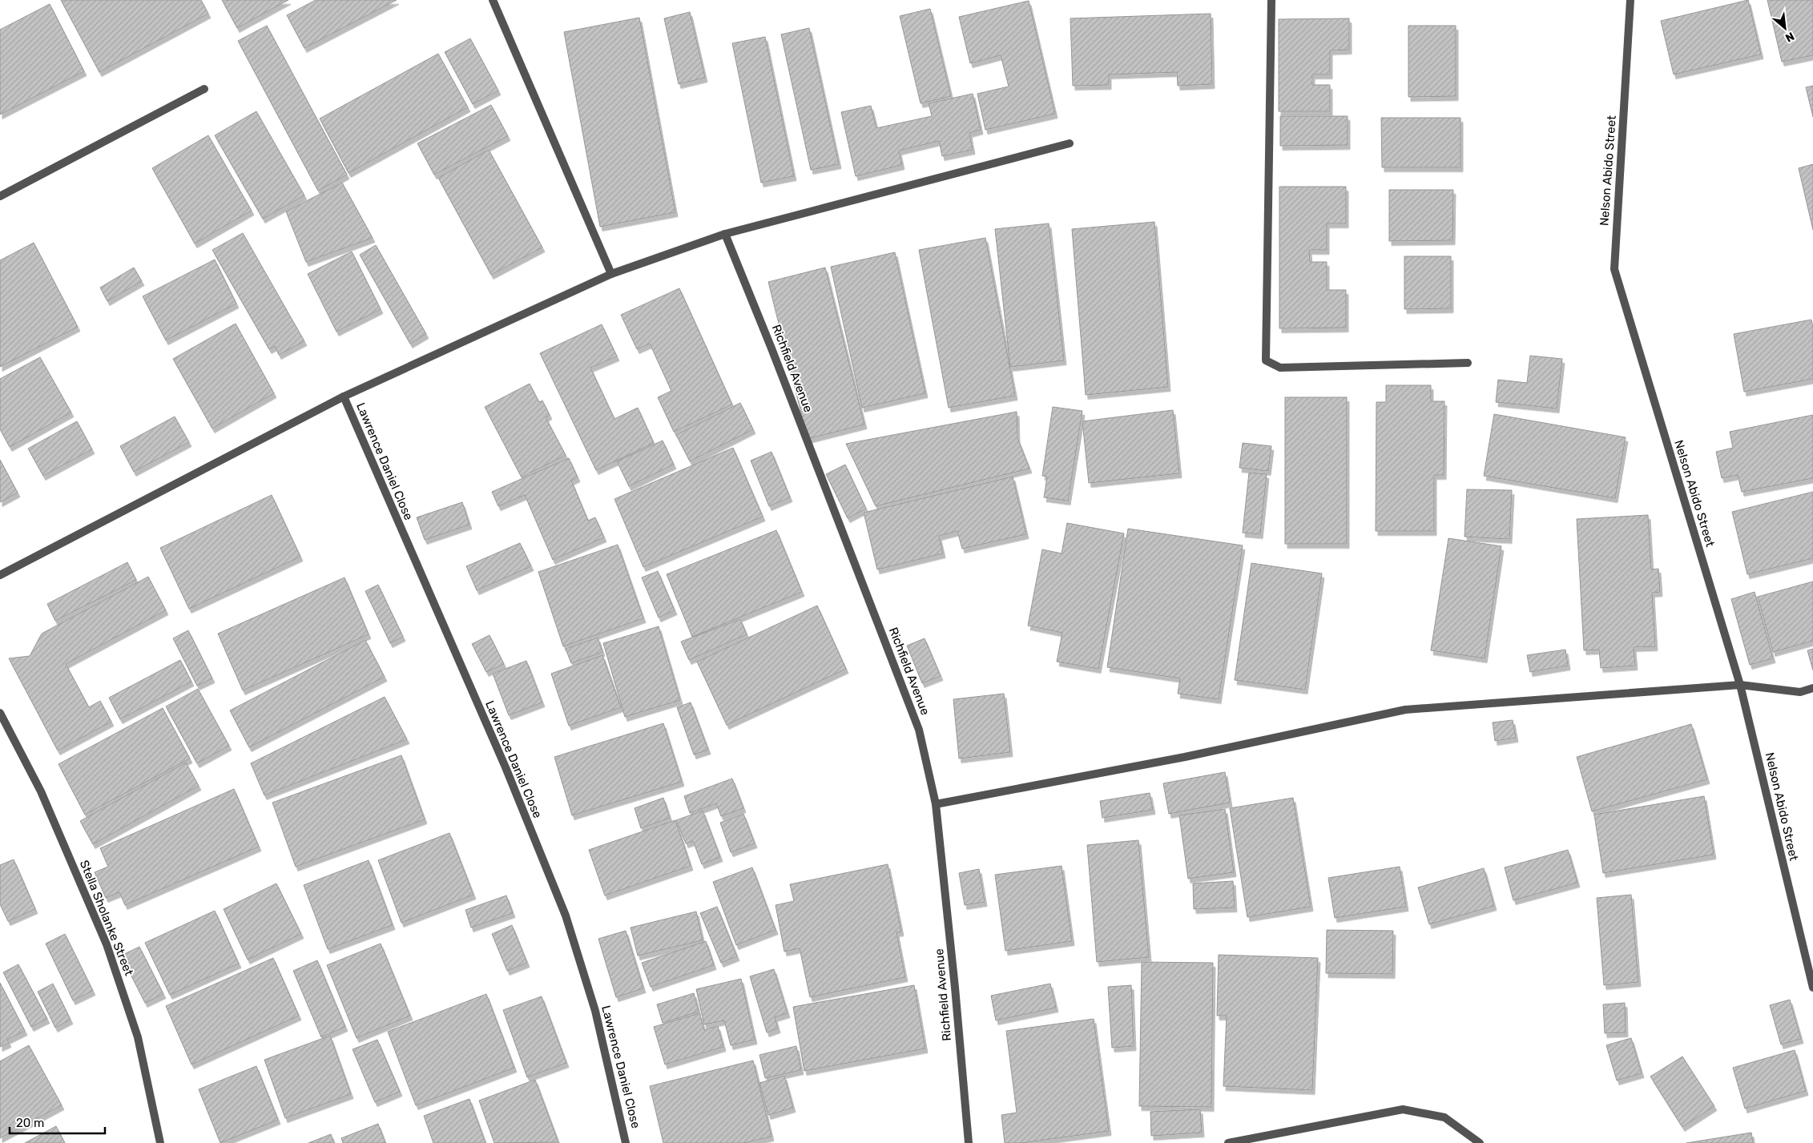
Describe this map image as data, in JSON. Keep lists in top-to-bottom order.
{
  "streets": {
    "street": [
      "Nelson Abido Street",
      "Richfield Avenue",
      "Lawrence Daniel Close",
      "Stella Sholanke Street"
    ]
  },
  "scale_bar": "20 m",
  "north": "bottom right"
}
